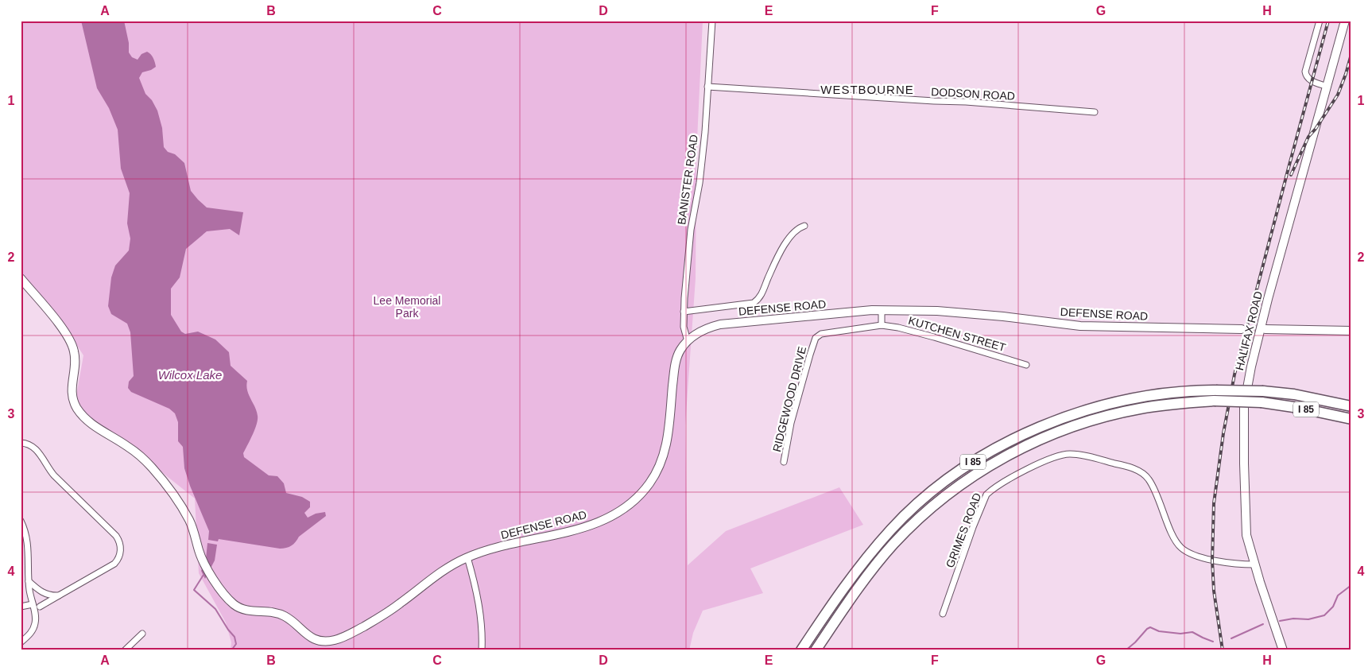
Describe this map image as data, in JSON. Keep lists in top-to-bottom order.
{
  "streets": {
    "highway": ["I 85"],
    "street": [
      "DODSON ROAD",
      "BANISTER ROAD",
      "DEFENSE ROAD",
      "HALIFAX ROAD",
      "KUTCHEN STREET",
      "RIDGEWOOD DRIVE",
      "GRIMES ROAD"
    ]
  },
  "crossings": [
    ["DODSON ROAD", "BANISTER ROAD"],
    ["BANISTER ROAD", "DEFENSE ROAD"],
    ["HALIFAX ROAD", "GRIMES ROAD"],
    ["KUTCHEN STREET", "RIDGEWOOD DRIVE"]
  ],
  "districts": ["WESTBOURNE"],
  "water": ["Wilcox Lake"],
  "parks": ["Lee Memorial Park"],
  "grid": {
    "columns": [
      "A",
      "B",
      "C",
      "D",
      "E",
      "F",
      "G",
      "H"
    ],
    "rows": [
      "1",
      "2",
      "3",
      "4"
    ]
  }
}
